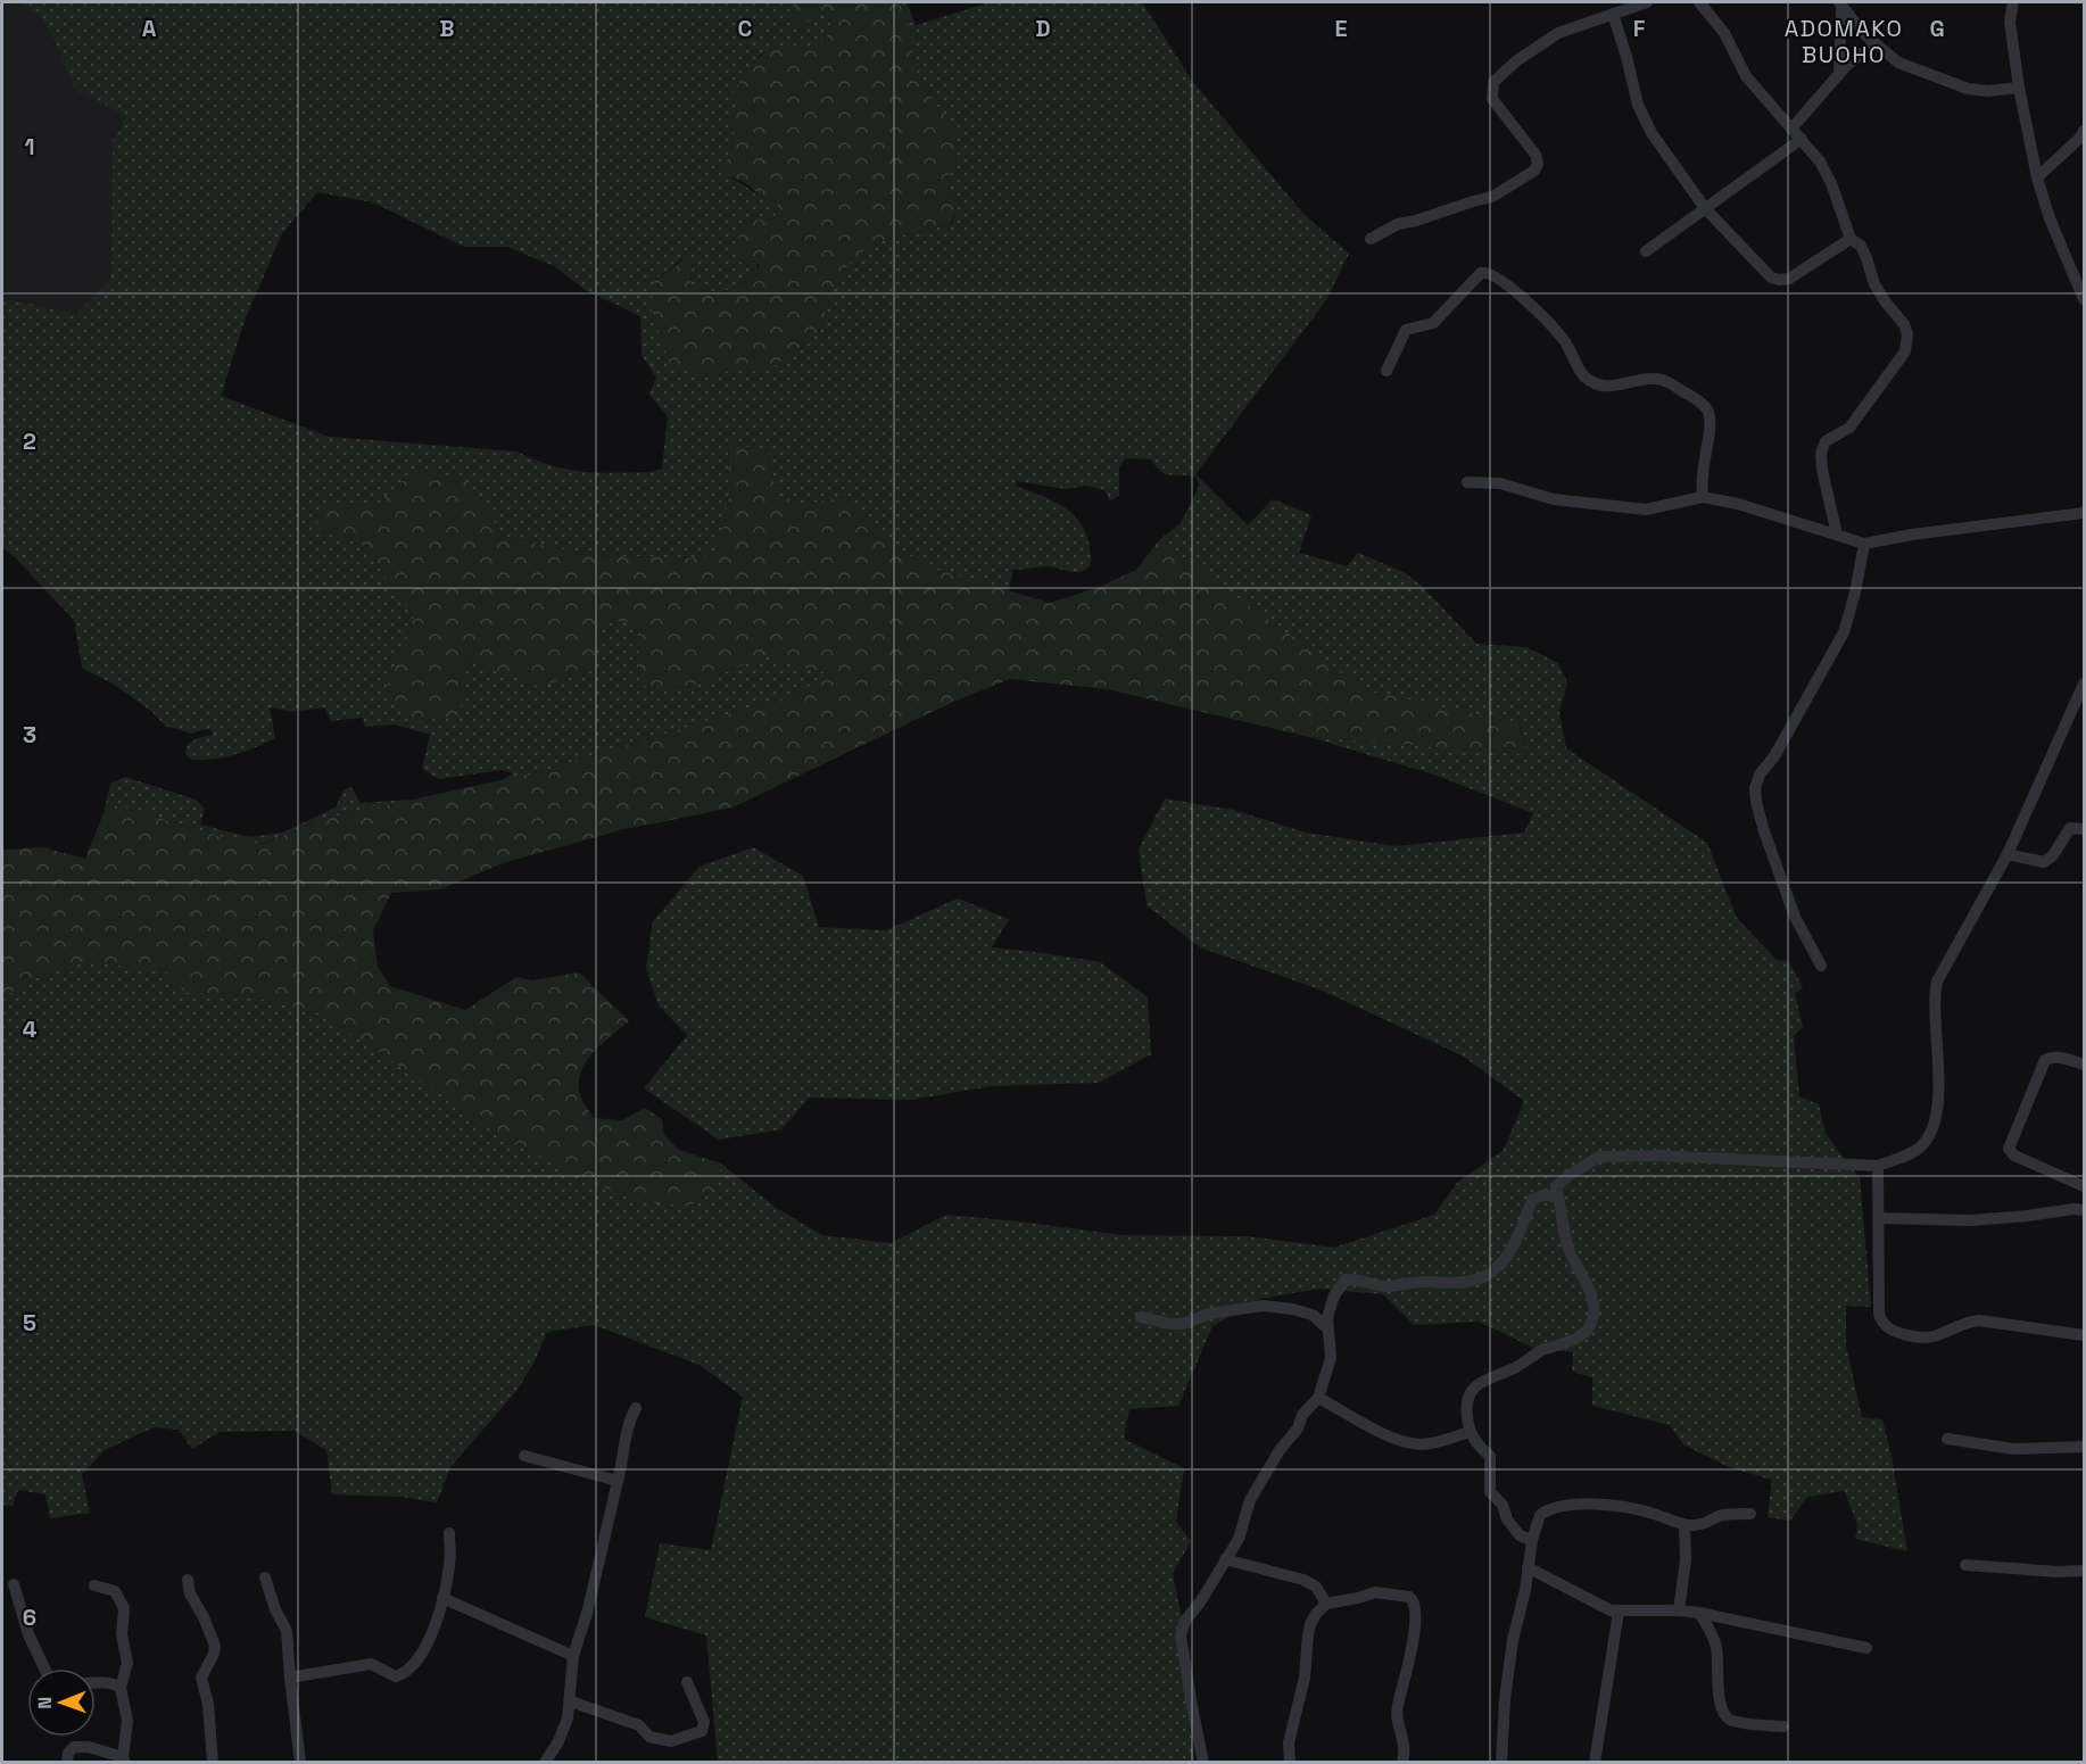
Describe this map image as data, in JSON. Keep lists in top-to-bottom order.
{
  "districts": ["ADOMAKO BUOHO"],
  "north": "left",
  "grid": {
    "columns": [
      "A",
      "B",
      "C",
      "D",
      "E",
      "F",
      "G"
    ],
    "rows": [
      "1",
      "2",
      "3",
      "4",
      "5",
      "6"
    ]
  }
}
